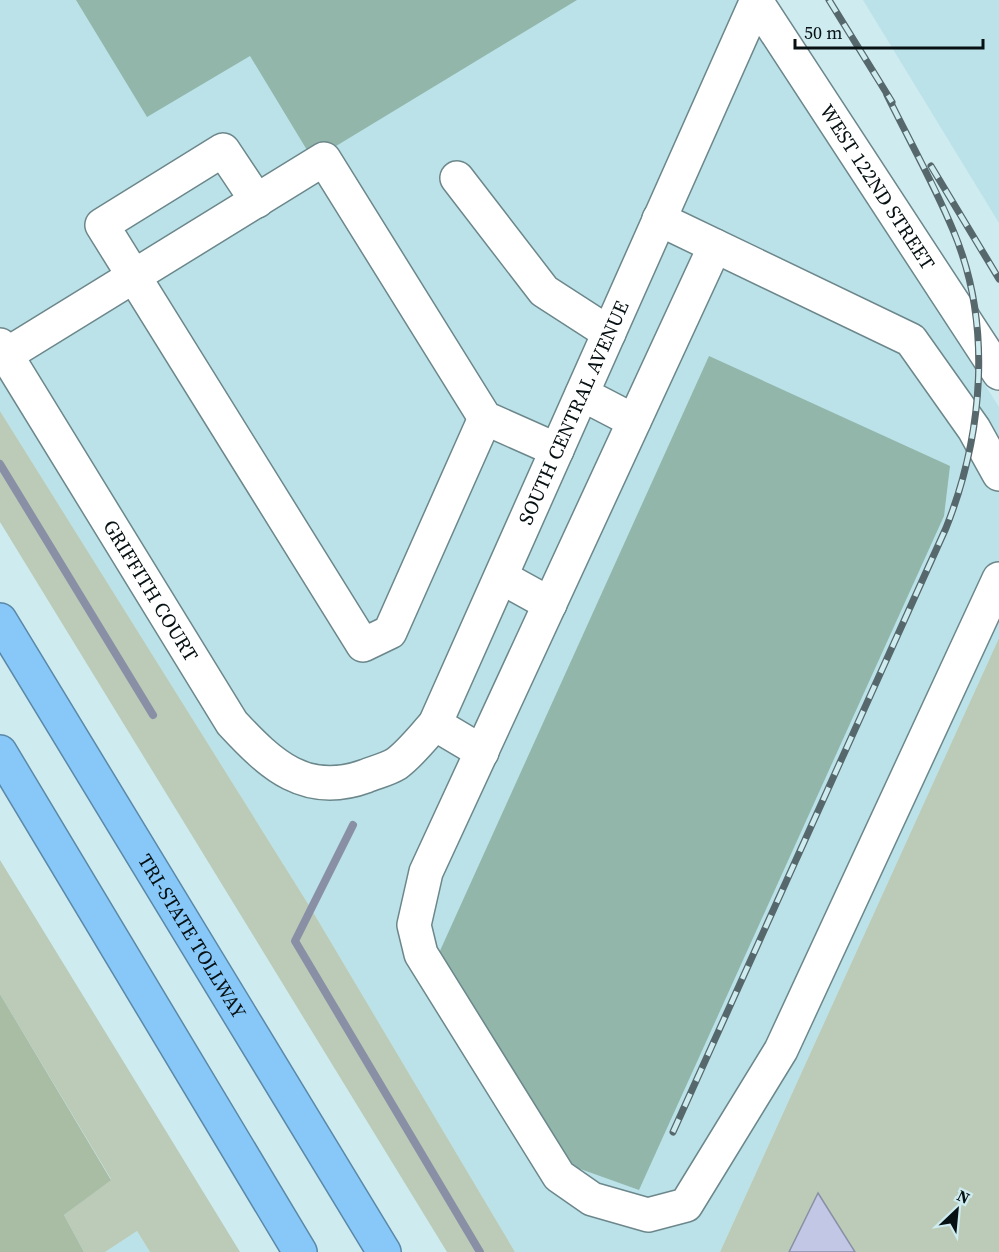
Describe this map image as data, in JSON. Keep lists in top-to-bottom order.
{
  "streets": {
    "highway": ["TRI-STATE TOLLWAY"],
    "street": ["WEST 122ND STREET", "SOUTH CENTRAL AVENUE", "GRIFFITH COURT"]
  },
  "crossings": [
    ["WEST 122ND STREET", "SOUTH CENTRAL AVENUE"],
    ["SOUTH CENTRAL AVENUE", "GRIFFITH COURT"]
  ],
  "scale_bar": "50 m",
  "north": "top right"
}
